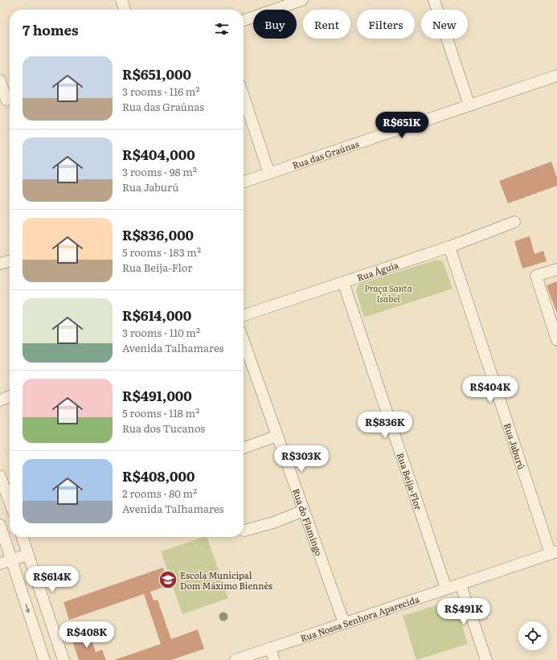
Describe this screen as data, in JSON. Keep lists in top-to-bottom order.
{
  "streets": {
    "street": [
      "Rua das Graúnas",
      "Rua Águia",
      "Rua Jaburú",
      "Rua Beija-Flor",
      "Rua do Flamingo",
      "Rua Nossa Senhora Aparecida"
    ]
  },
  "crossings": [
    ["Rua Águia", "Rua Jaburú"],
    ["Rua Águia", "Rua Beija-Flor"],
    ["Rua Jaburú", "Rua Nossa Senhora Aparecida"],
    ["Rua Beija-Flor", "Rua Nossa Senhora Aparecida"],
    ["Rua do Flamingo", "Rua Nossa Senhora Aparecida"]
  ],
  "parks": ["Praça Santa Isabel"],
  "places": {
    "school or university": ["Escola Municipal Dom Máximo Biennès"]
  },
  "page": {
    "chip": [
      "Buy",
      "Rent",
      "Filters",
      "New"
    ],
    "heading": "7 homes",
    "list": [
      {
        "name": "R$651,000",
        "note": "3 rooms · 116 m² · Rua das Graúnas"
      },
      {
        "name": "R$404,000",
        "note": "3 rooms · 98 m² · Rua Jaburú"
      },
      {
        "name": "R$836,000",
        "note": "5 rooms · 183 m² · Rua Beija-Flor"
      },
      {
        "name": "R$614,000",
        "note": "3 rooms · 110 m² · Avenida Talhamares"
      },
      {
        "name": "R$491,000",
        "note": "5 rooms · 118 m² · Rua dos Tucanos"
      },
      {
        "name": "R$408,000",
        "note": "2 rooms · 80 m² · Avenida Talhamares"
      }
    ],
    "price": [
      "R$651K",
      "R$404K",
      "R$836K",
      "R$303K",
      "R$614K",
      "R$491K",
      "R$408K"
    ]
  }
}
